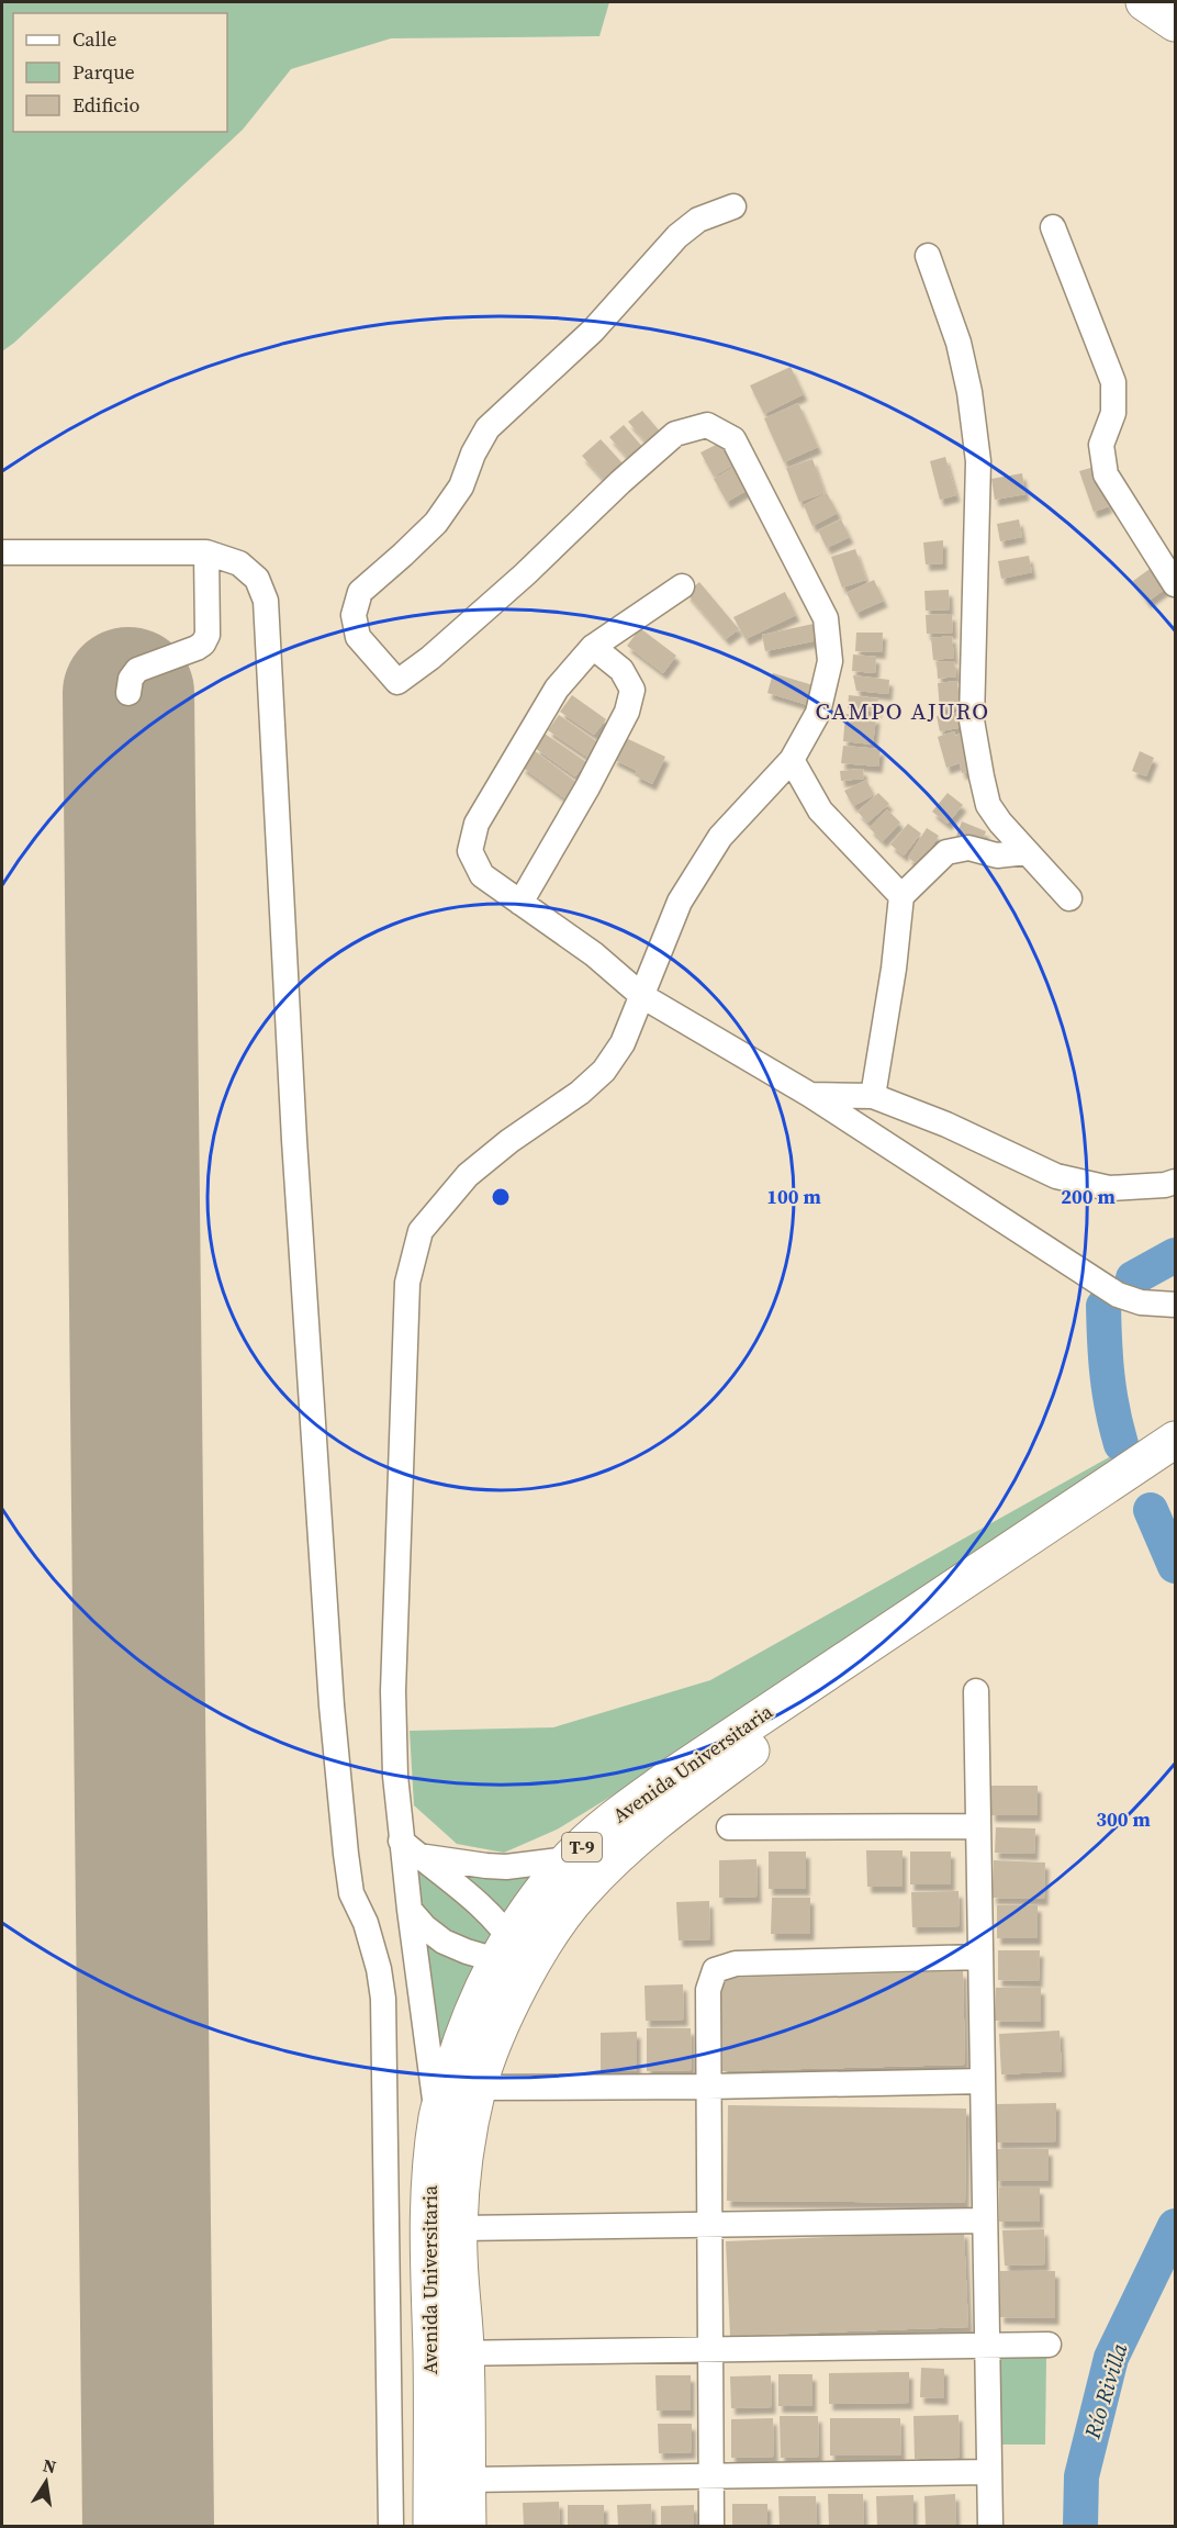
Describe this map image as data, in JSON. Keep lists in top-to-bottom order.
{
  "streets": {
    "highway": ["Avenida Universitaria", "T-9"]
  },
  "districts": ["CAMPO AJURO"],
  "water": ["Río Rivilla"],
  "legend": ["Calle", "Parque", "Edificio"],
  "north": "top",
  "rings": ["100 m", "200 m", "300 m"]
}
